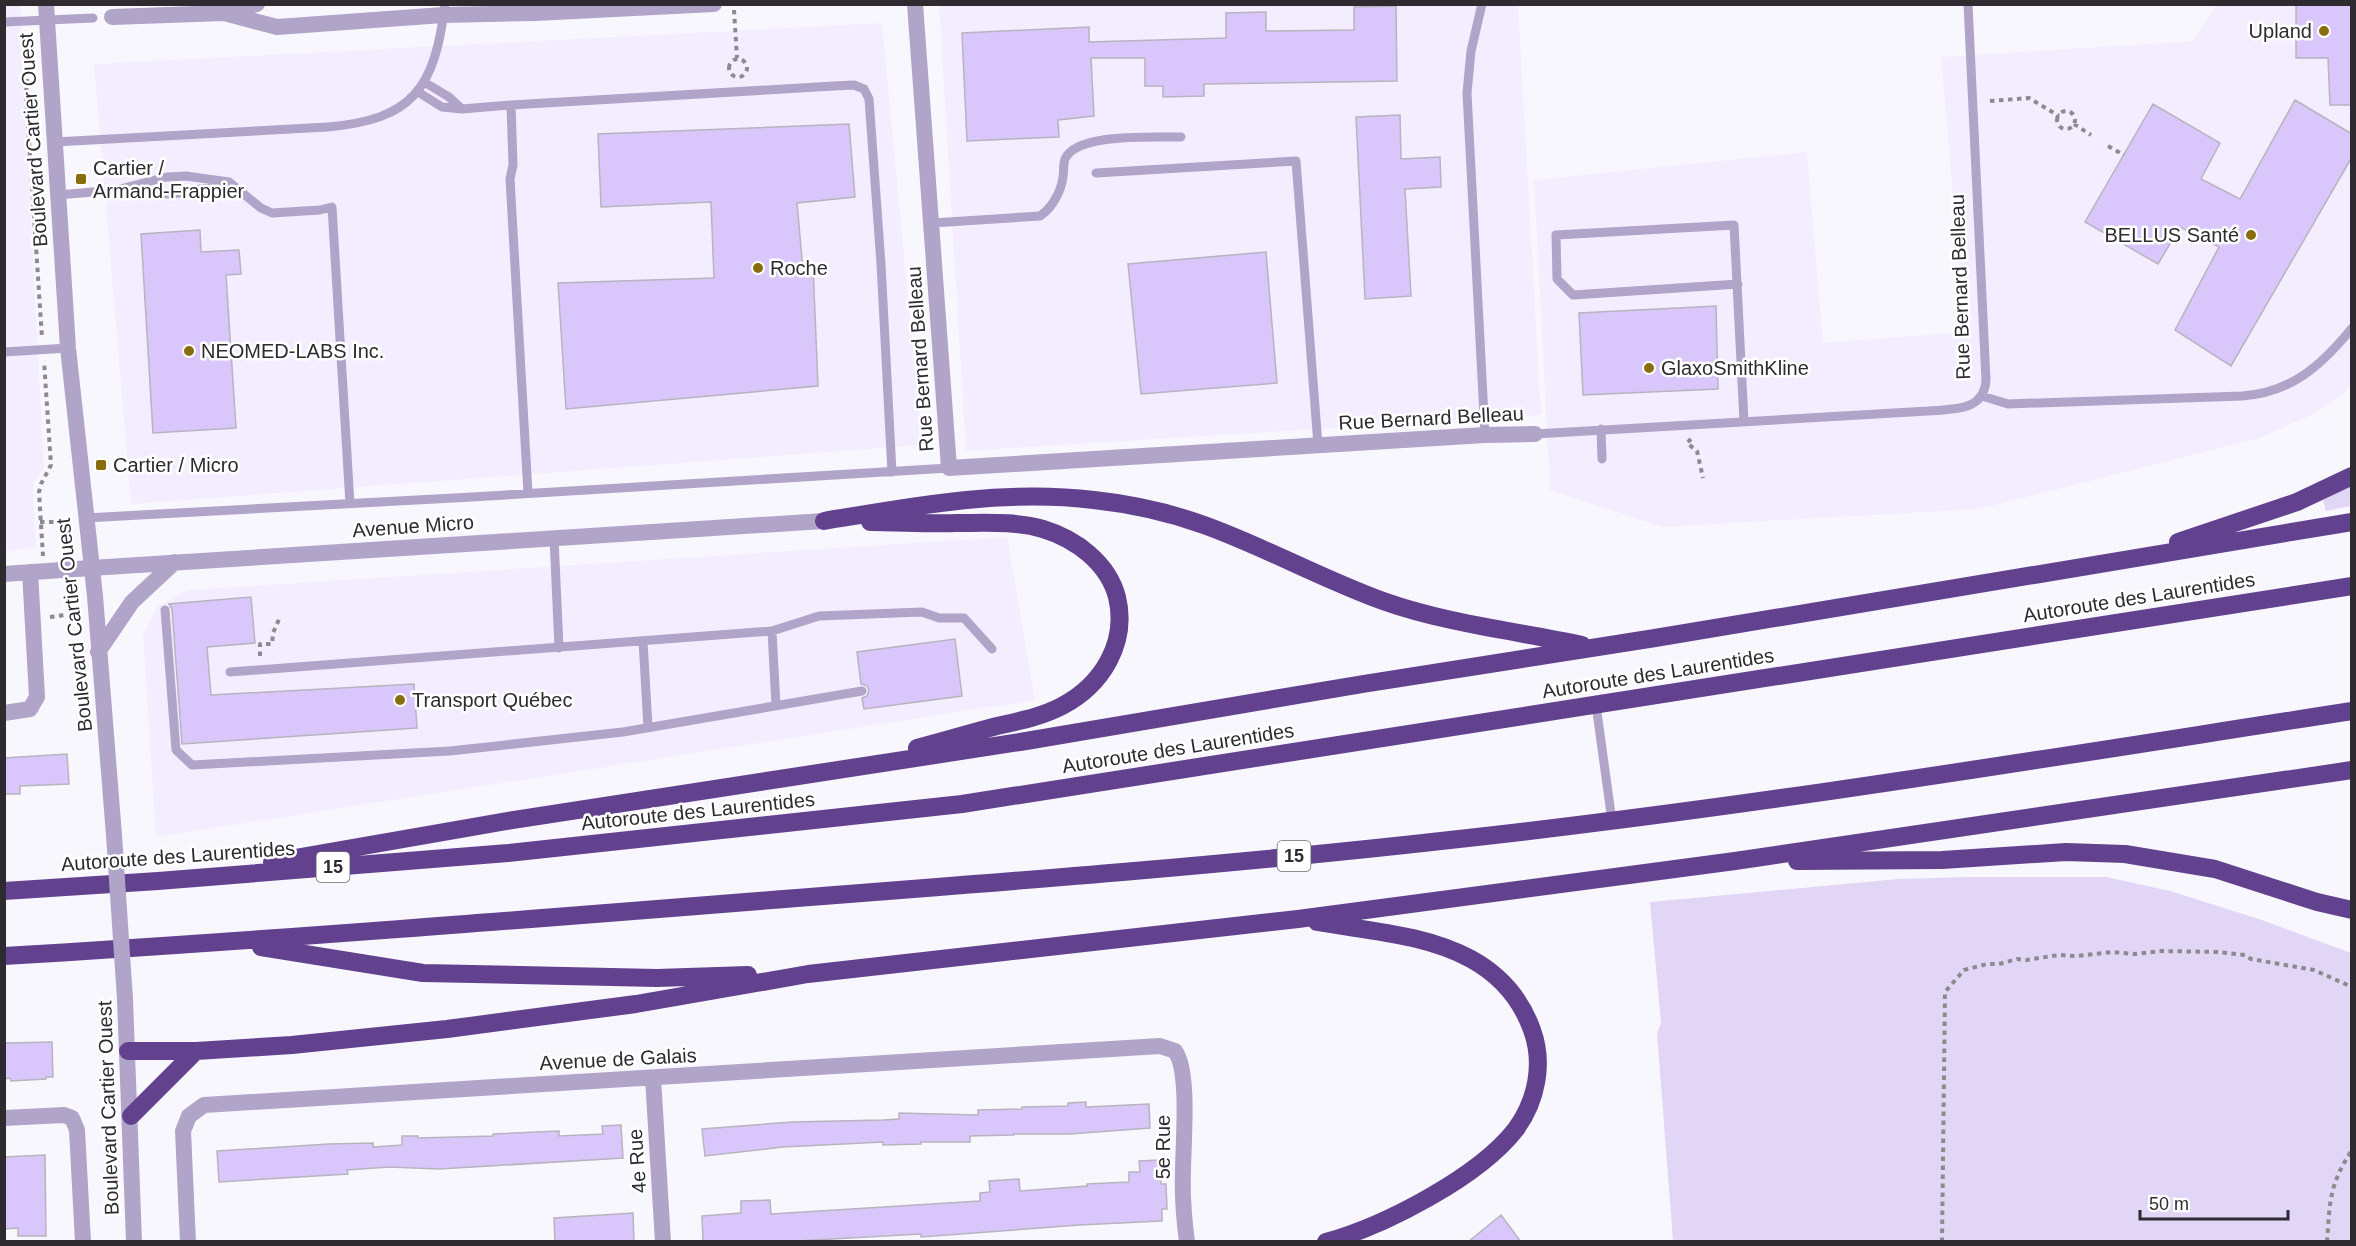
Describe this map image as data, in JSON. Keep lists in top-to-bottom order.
{
  "streets": {
    "highway": ["Autoroute des Laurentides", "15"],
    "street": [
      "Boulevard Cartier Ouest",
      "Rue Bernard Belleau",
      "Avenue Micro",
      "Avenue de Galais",
      "5e Rue",
      "4e Rue"
    ]
  },
  "crossings": [
    ["Boulevard Cartier Ouest", "Avenue Micro"],
    ["Avenue de Galais", "5e Rue"],
    ["Avenue de Galais", "4e Rue"]
  ],
  "places": {
    "other": [
      "Upland",
      "BELLUS Santé",
      "Roche",
      "NEOMED-LABS Inc.",
      "GlaxoSmithKline",
      "Transport Québec"
    ],
    "transit": ["Cartier / Armand-Frappier", "Cartier / Micro"]
  },
  "scale_bar": "50 m"
}
